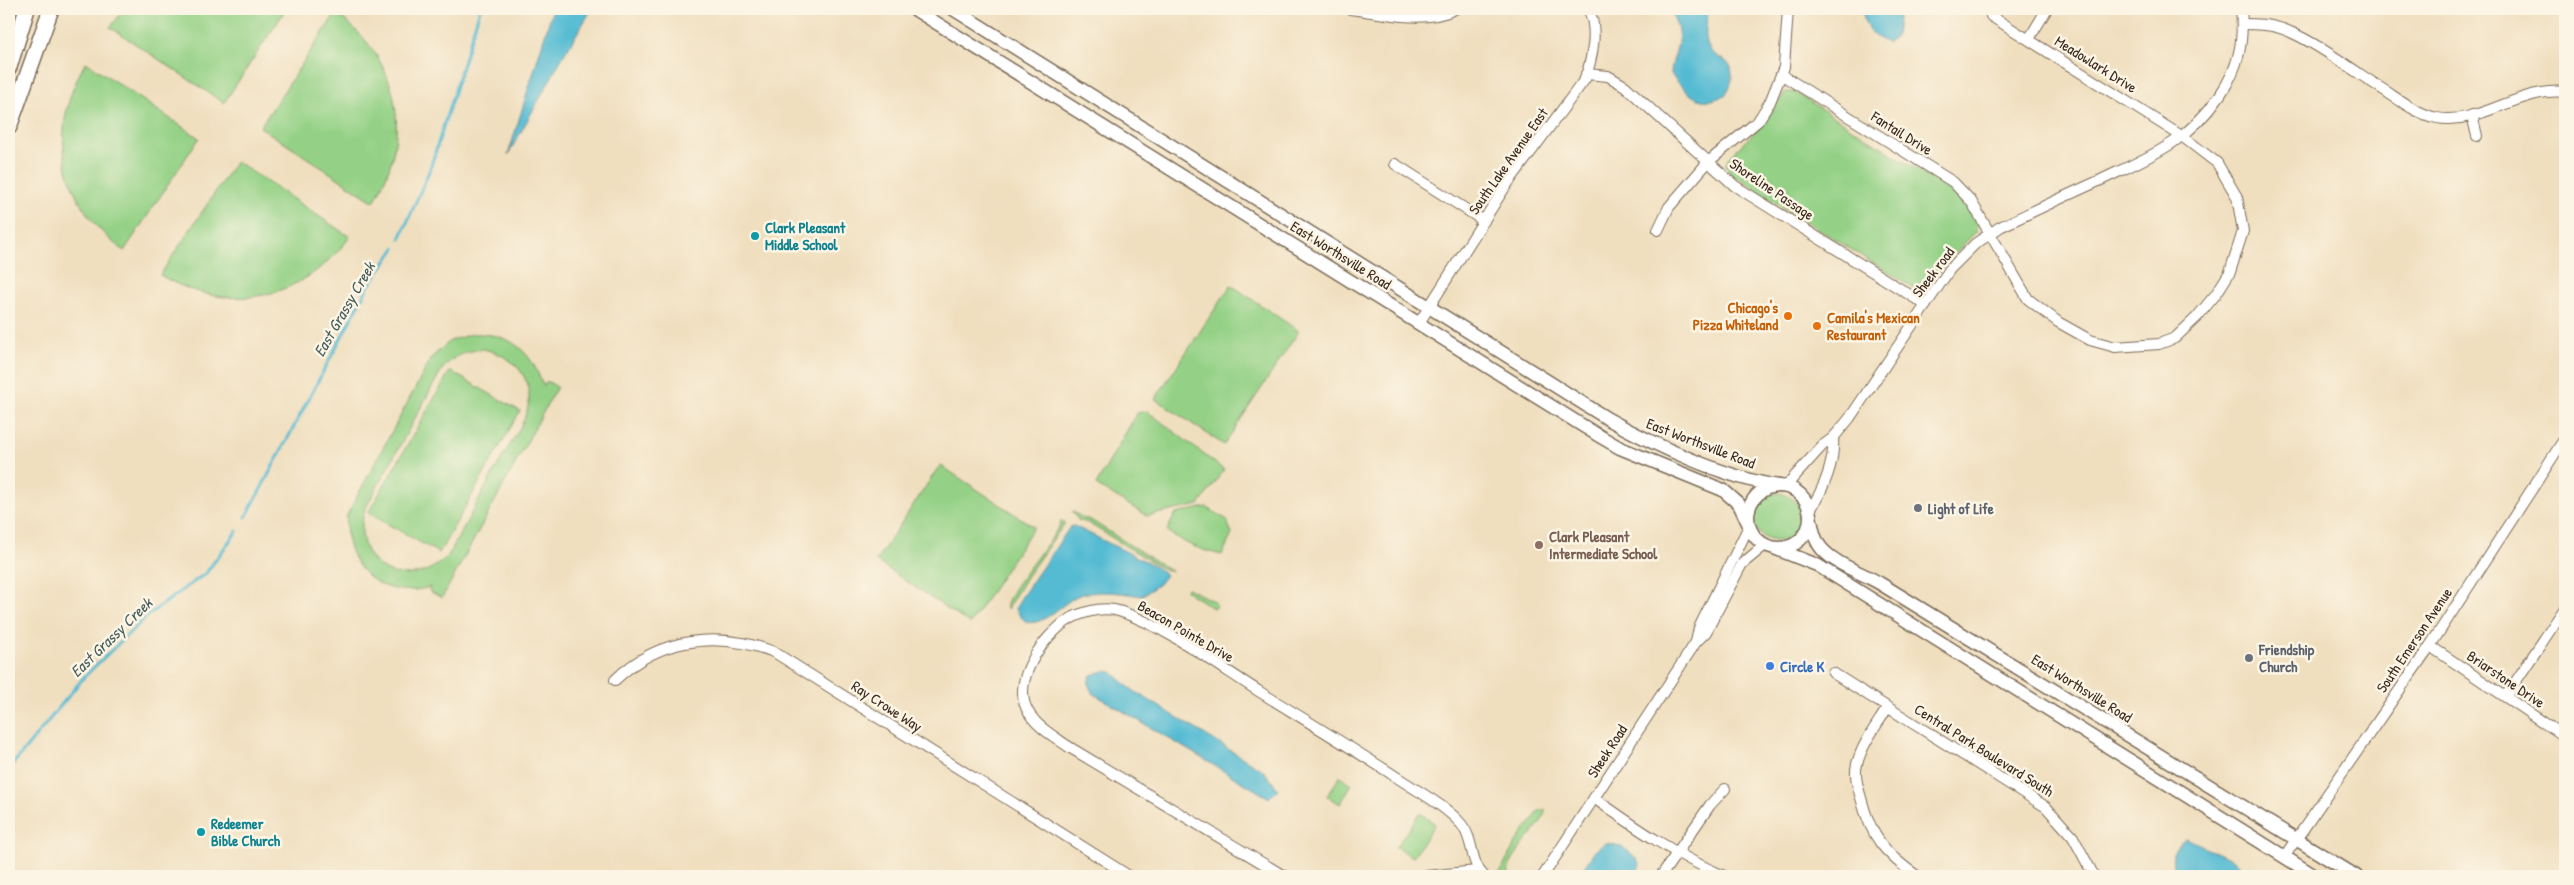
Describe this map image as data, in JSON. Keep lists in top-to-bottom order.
{
  "streets": {
    "main road": ["East Worthsville Road"],
    "street": [
      "Meadowlark Drive",
      "Fantail Drive",
      "South Lake Avenue East",
      "Shoreline Passage",
      "Sheek road",
      "Beacon Pointe Drive",
      "South Emerson Avenue",
      "Briarstone Drive",
      "Ray Crowe Way",
      "Central Park Boulevard South",
      "Sheek Road"
    ]
  },
  "crossings": [
    ["Meadowlark Drive", "Fantail Drive"],
    ["Meadowlark Drive", "Sheek road"],
    ["Fantail Drive", "Sheek road"],
    ["South Lake Avenue East", "Shoreline Passage"],
    ["South Lake Avenue East", "East Worthsville Road"],
    ["Shoreline Passage", "Sheek road"],
    ["East Worthsville Road", "Sheek road"],
    ["East Worthsville Road", "South Emerson Avenue"],
    ["East Worthsville Road", "Sheek Road"],
    ["Sheek road", "Sheek Road"],
    ["South Emerson Avenue", "Briarstone Drive"]
  ],
  "water": ["East Grassy Creek"],
  "places": [
    "Clark Pleasant Middle School",
    "Chicago's Pizza Whiteland",
    "Camila's Mexican Restaurant",
    "Light of Life",
    "Clark Pleasant Intermediate School",
    "Friendship Church",
    "Circle K",
    "Redeemer Bible Church"
  ]
}
